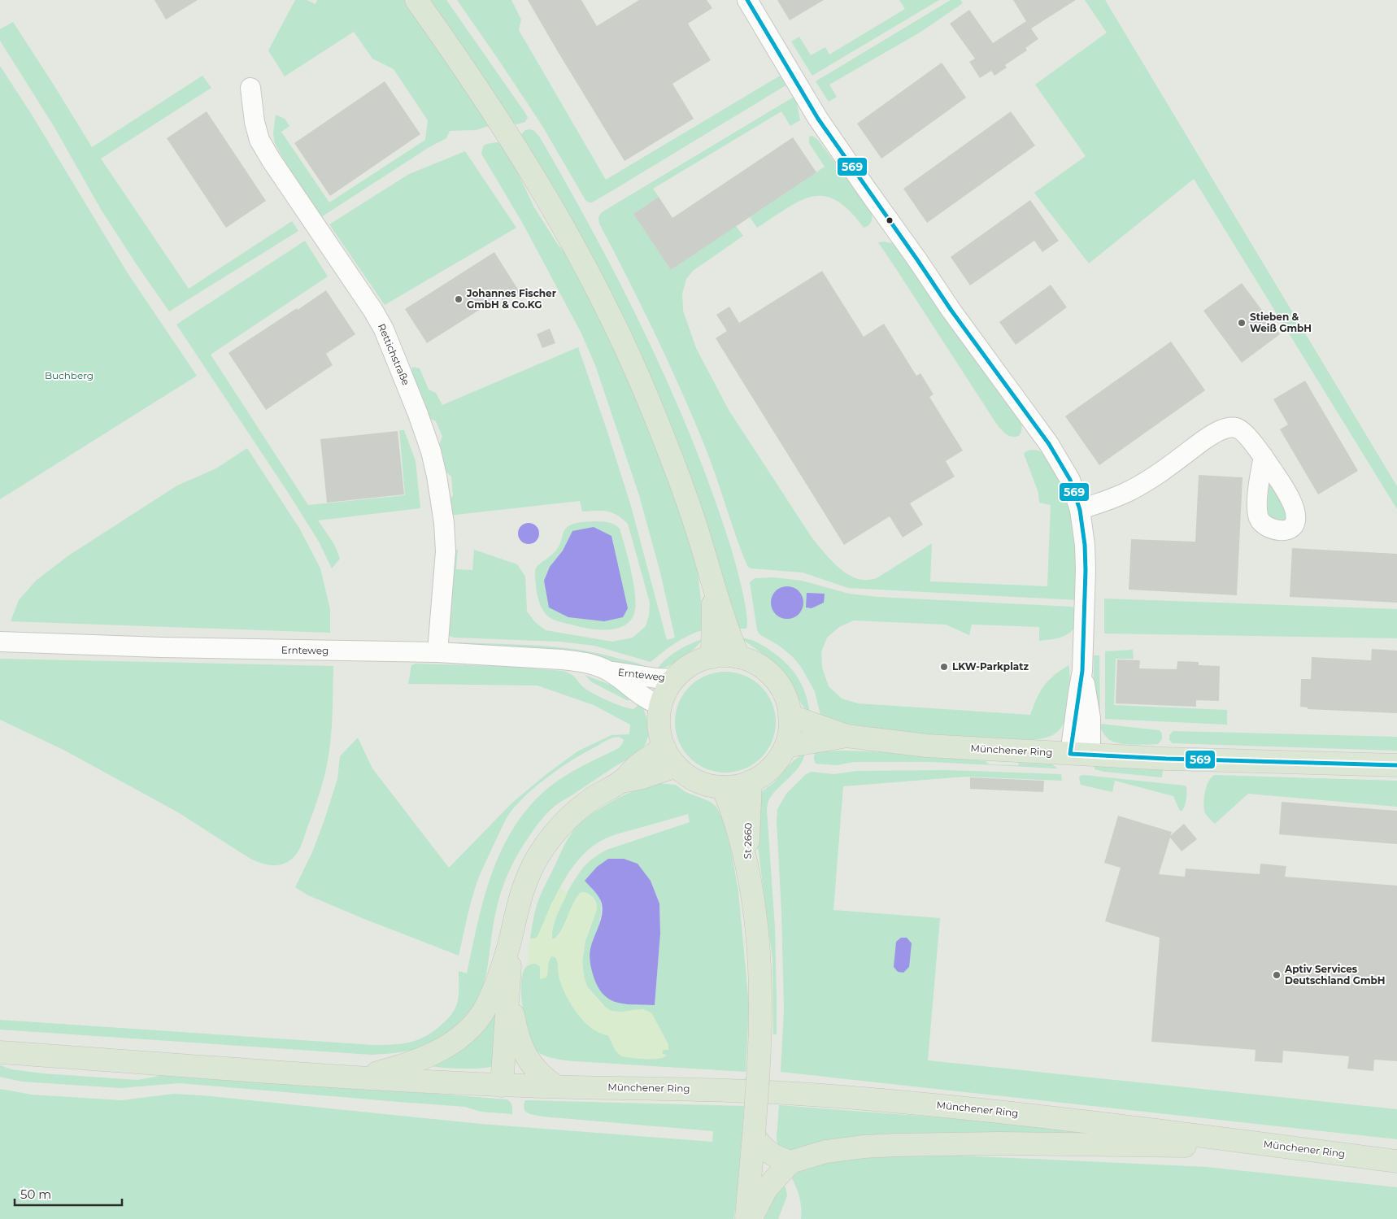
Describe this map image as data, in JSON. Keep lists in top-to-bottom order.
{
  "streets": {
    "main road": ["Münchener Ring", "St 2660"],
    "street": ["Rettichstraße", "Ernteweg"]
  },
  "crossings": [
    ["Rettichstraße", "Ernteweg"],
    ["Ernteweg", "Münchener Ring"],
    ["Ernteweg", "St 2660"],
    ["Münchener Ring", "St 2660"]
  ],
  "parks": ["Buchberg"],
  "places": [
    "Johannes Fischer GmbH & Co.KG",
    "Stieben & Weiß GmbH",
    "LKW-Parkplatz",
    "Aptiv Services Deutschland GmbH"
  ],
  "lines": ["transit line 569"],
  "scale_bar": "50 m"
}
